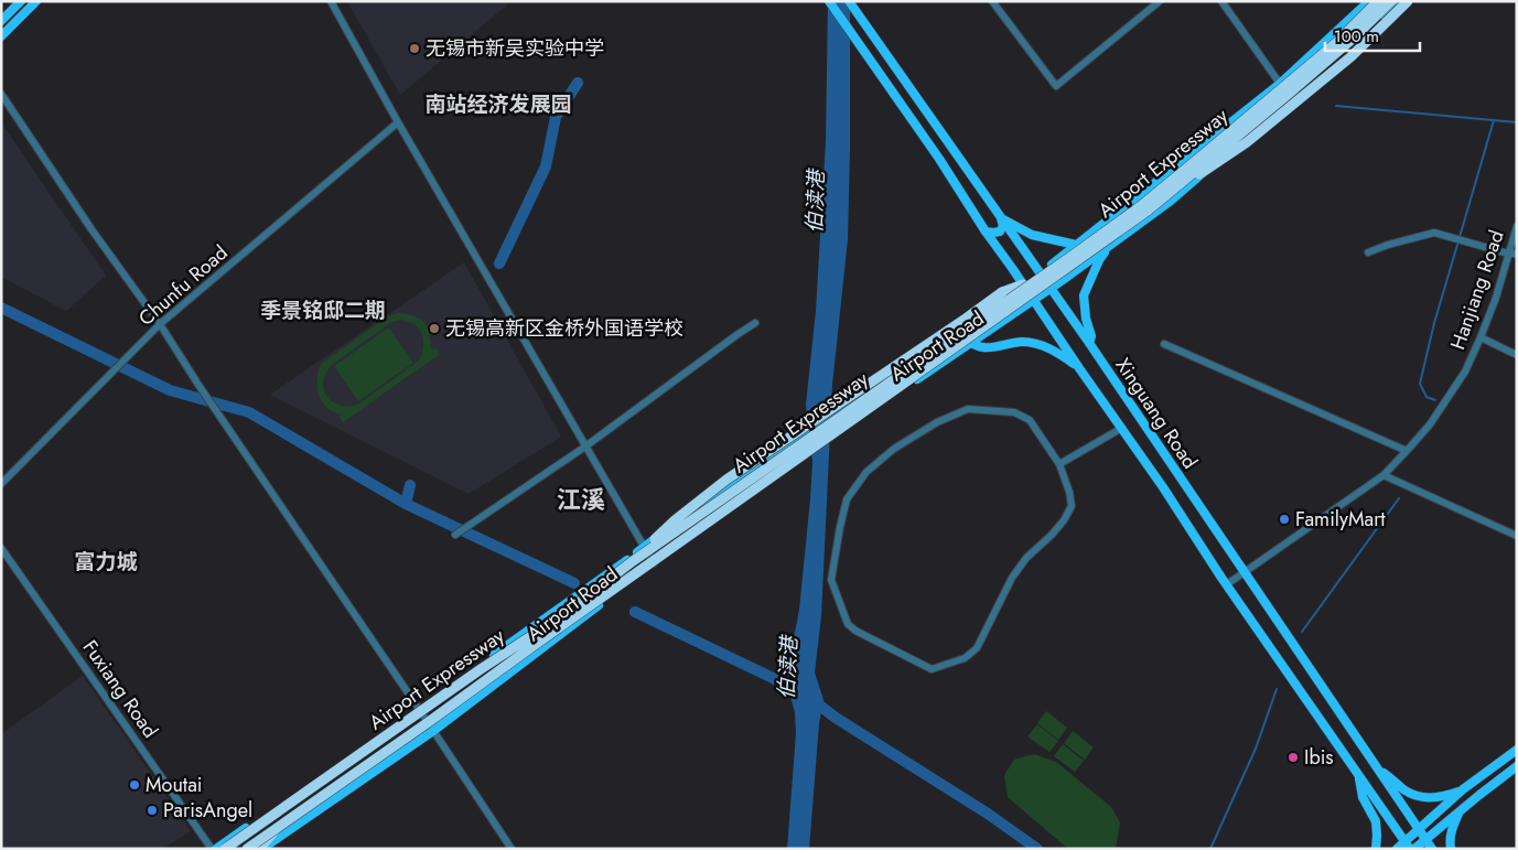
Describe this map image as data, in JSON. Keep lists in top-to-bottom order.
{
  "streets": {
    "highway": ["Airport Expressway"],
    "main road": ["Airport Road", "Xinguang Road"],
    "street": ["Chunfu Road", "Hanjiang Road", "Fuxiang Road"]
  },
  "crossings": [
    ["Hanjiang Road", "Xinguang Road"],
    ["Airport Road", "Xinguang Road"],
    ["Airport Road", "Fuxiang Road"]
  ],
  "districts": [
    "南站经济发展园",
    "季景铭邸二期",
    "江溪",
    "富力城"
  ],
  "water": ["伯渎港"],
  "places": [
    "无锡市新吴实验中学",
    "无锡高新区金桥外国语学校",
    "FamilyMart",
    "Ibis",
    "Moutai",
    "ParisAngel"
  ],
  "scale_bar": "100 m"
}
